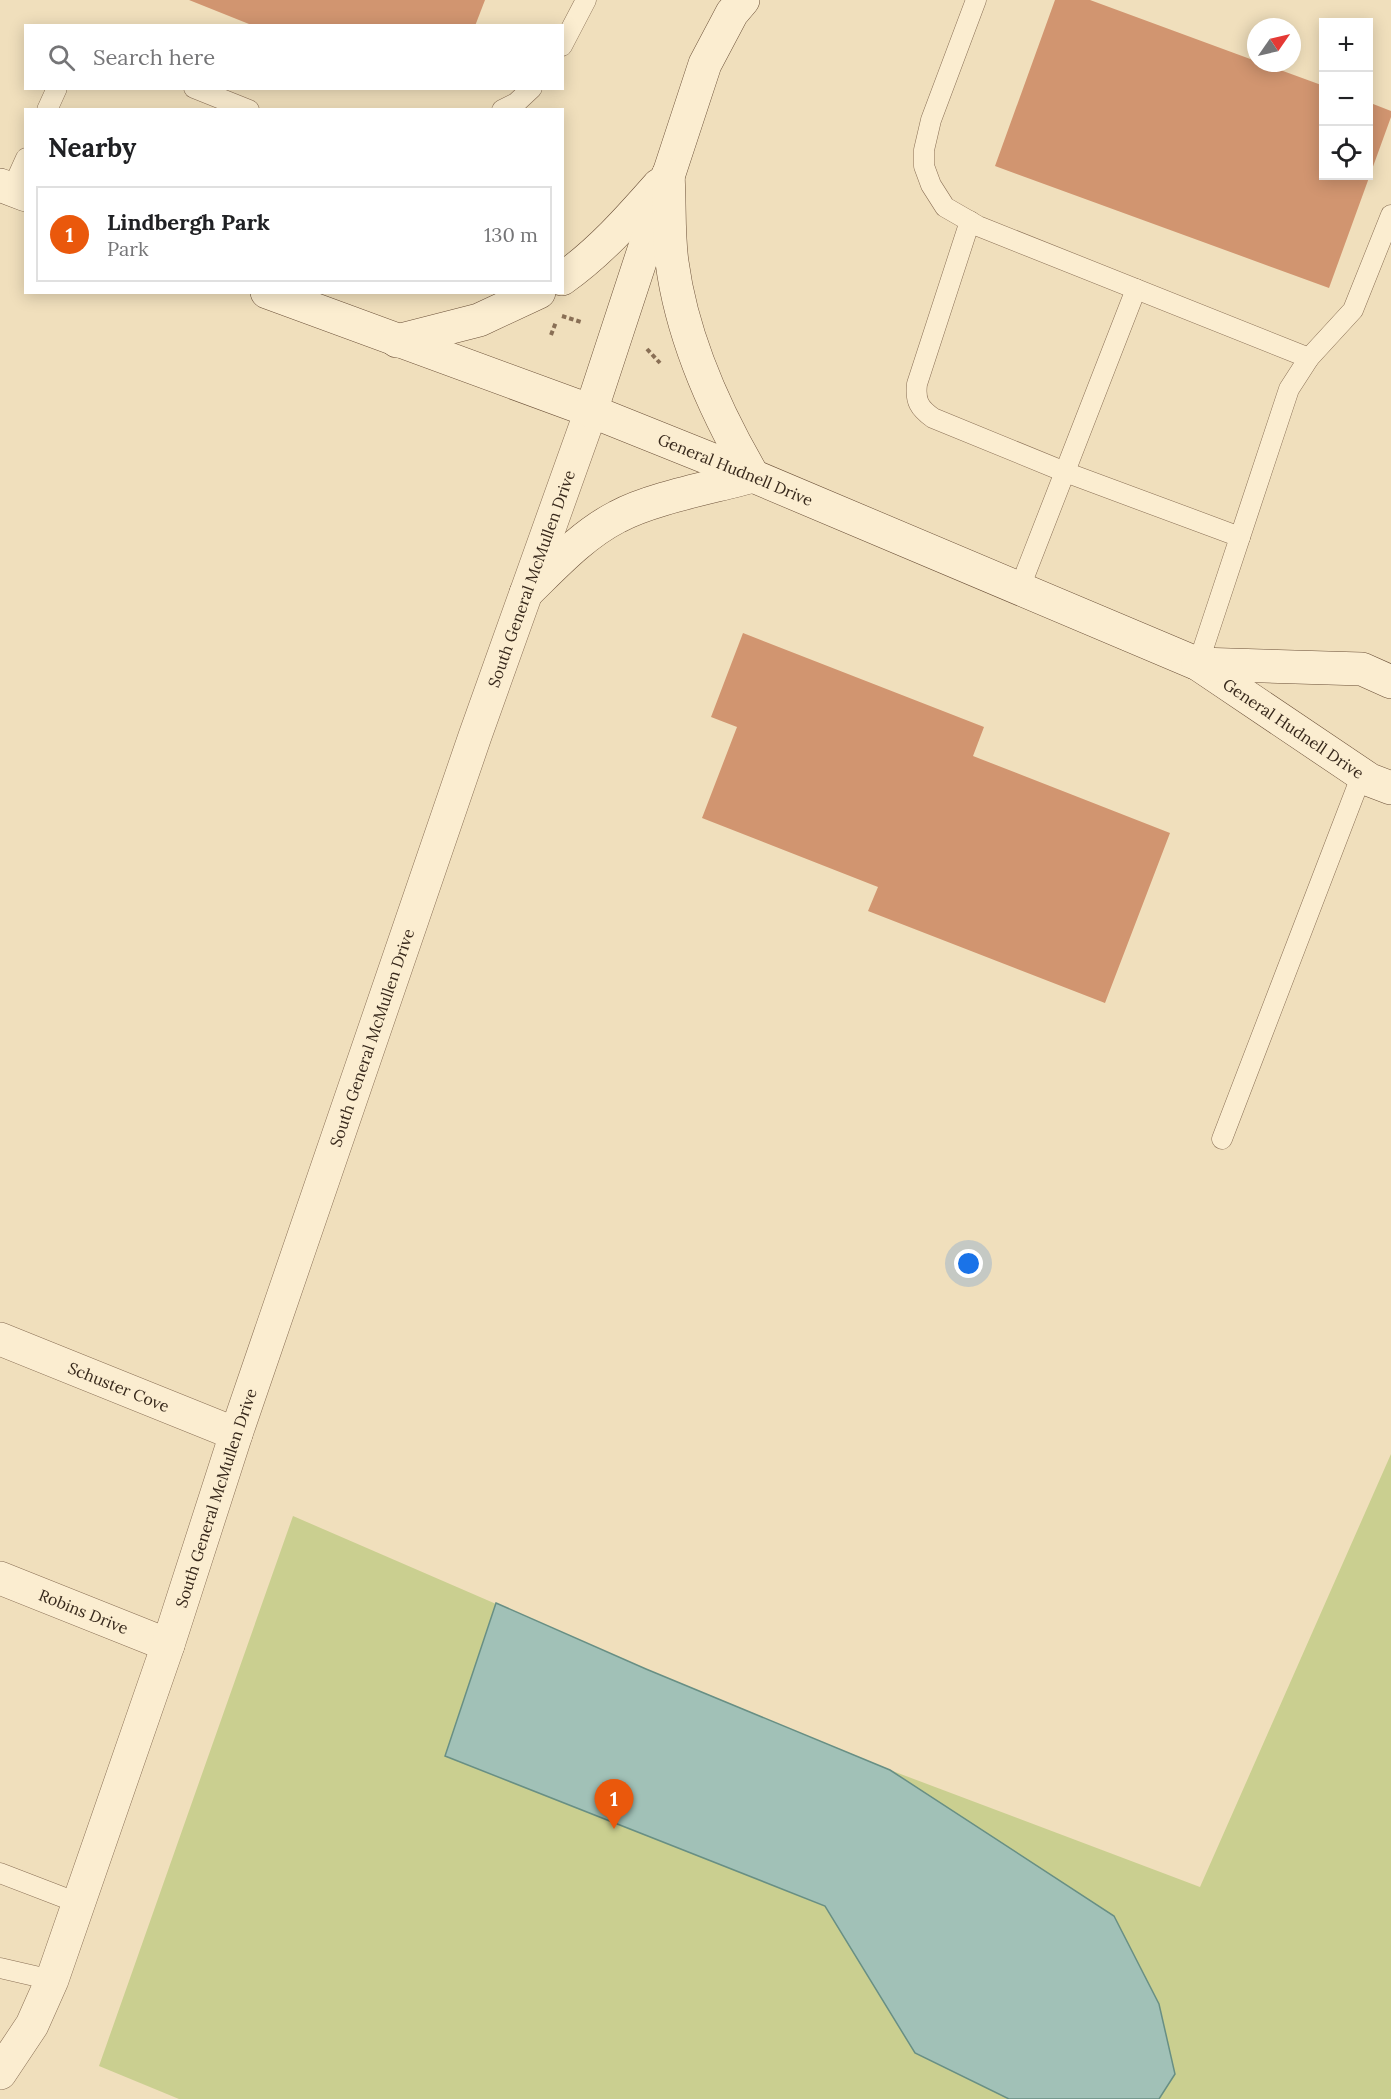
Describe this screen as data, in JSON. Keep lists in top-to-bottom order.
{
  "streets": {
    "main road": [
      "General Hudnell Drive",
      "South General McMullen Drive",
      "Schuster Cove",
      "Robins Drive"
    ]
  },
  "crossings": [
    ["General Hudnell Drive", "South General McMullen Drive"],
    ["South General McMullen Drive", "Schuster Cove"],
    ["South General McMullen Drive", "Robins Drive"]
  ],
  "north": "top right",
  "page": {
    "map_buttons": ["+", "−"],
    "search": "Search here",
    "heading": "Nearby",
    "list": [
      {
        "mark": "1",
        "name": "Lindbergh Park",
        "note": "Park",
        "value": "130 m"
      }
    ],
    "pins": "1"
  }
}
